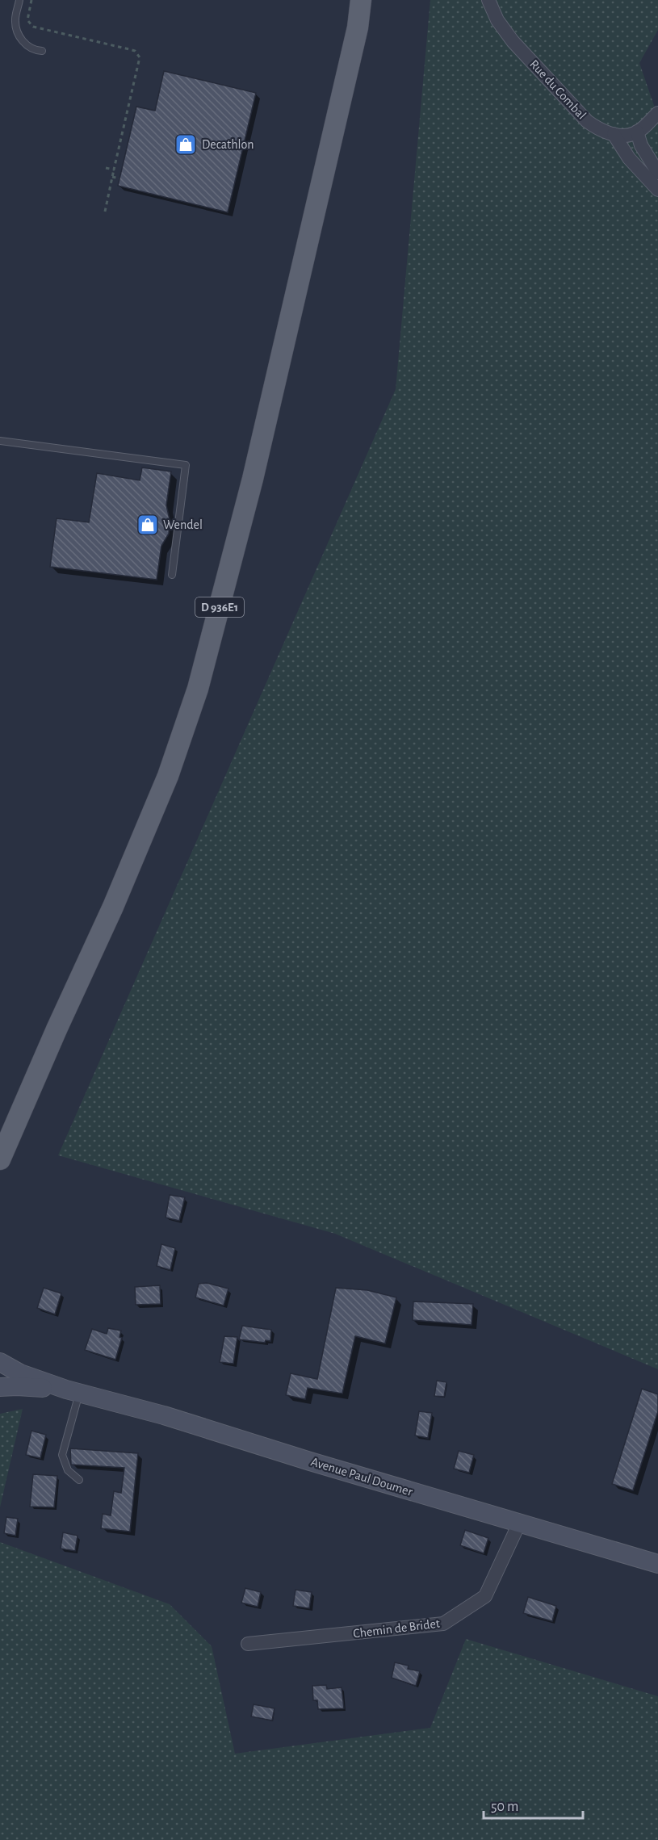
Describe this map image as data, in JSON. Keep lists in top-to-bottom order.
{
  "streets": {
    "main road": ["D 936E1", "Avenue Paul Doumer"],
    "street": ["Rue du Combal", "Chemin de Bridet"]
  },
  "crossings": [
    ["Avenue Paul Doumer", "Chemin de Bridet"]
  ],
  "places": {
    "shop": ["Decathlon", "Wendel"]
  },
  "scale_bar": "50 m"
}
